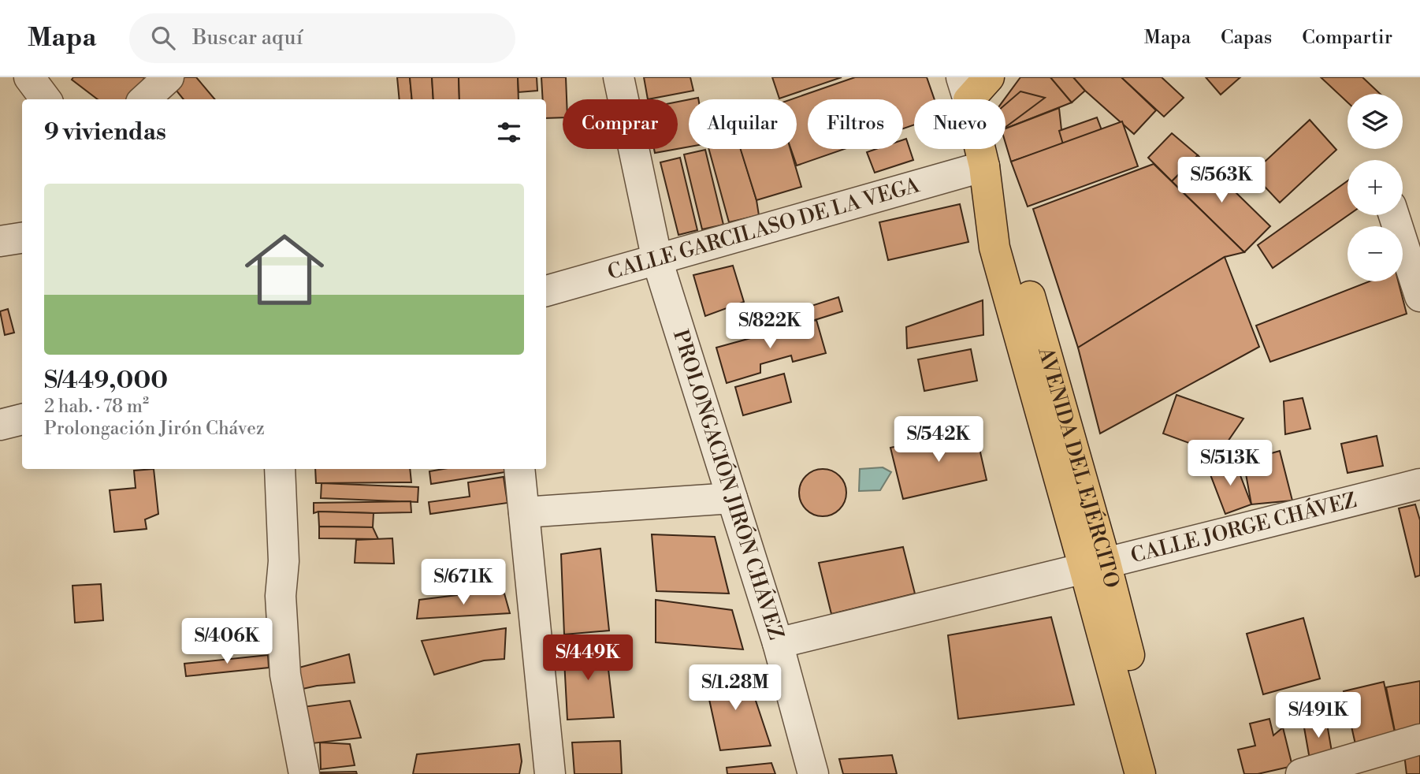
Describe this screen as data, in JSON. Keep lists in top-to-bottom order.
{
  "streets": {
    "main road": ["AVENIDA DEL EJÉRCITO"],
    "street": ["CALLE GARCILASO DE LA VEGA", "PROLONGACIÓN JIRÓN CHÁVEZ", "CALLE JORGE CHÁVEZ"]
  },
  "crossings": [
    ["CALLE GARCILASO DE LA VEGA", "AVENIDA DEL EJÉRCITO"],
    ["CALLE GARCILASO DE LA VEGA", "PROLONGACIÓN JIRÓN CHÁVEZ"],
    ["AVENIDA DEL EJÉRCITO", "CALLE JORGE CHÁVEZ"],
    ["PROLONGACIÓN JIRÓN CHÁVEZ", "CALLE JORGE CHÁVEZ"]
  ],
  "page": {
    "header": "Mapa",
    "search": "Buscar aquí",
    "nav": ["Mapa", "Capas", "Compartir"],
    "map_buttons": ["+", "−"],
    "chip": [
      "Comprar",
      "Alquilar",
      "Filtros",
      "Nuevo"
    ],
    "heading": "9 viviendas",
    "price": [
      "S/563K",
      "S/822K",
      "S/542K",
      "S/513K",
      "S/671K",
      "S/406K",
      "S/449K",
      "S/1.28M",
      "S/491K"
    ],
    "list": [
      {
        "name": "S/449,000",
        "note": "2 hab. · 78 m² · Prolongación Jirón Chávez"
      }
    ]
  }
}
